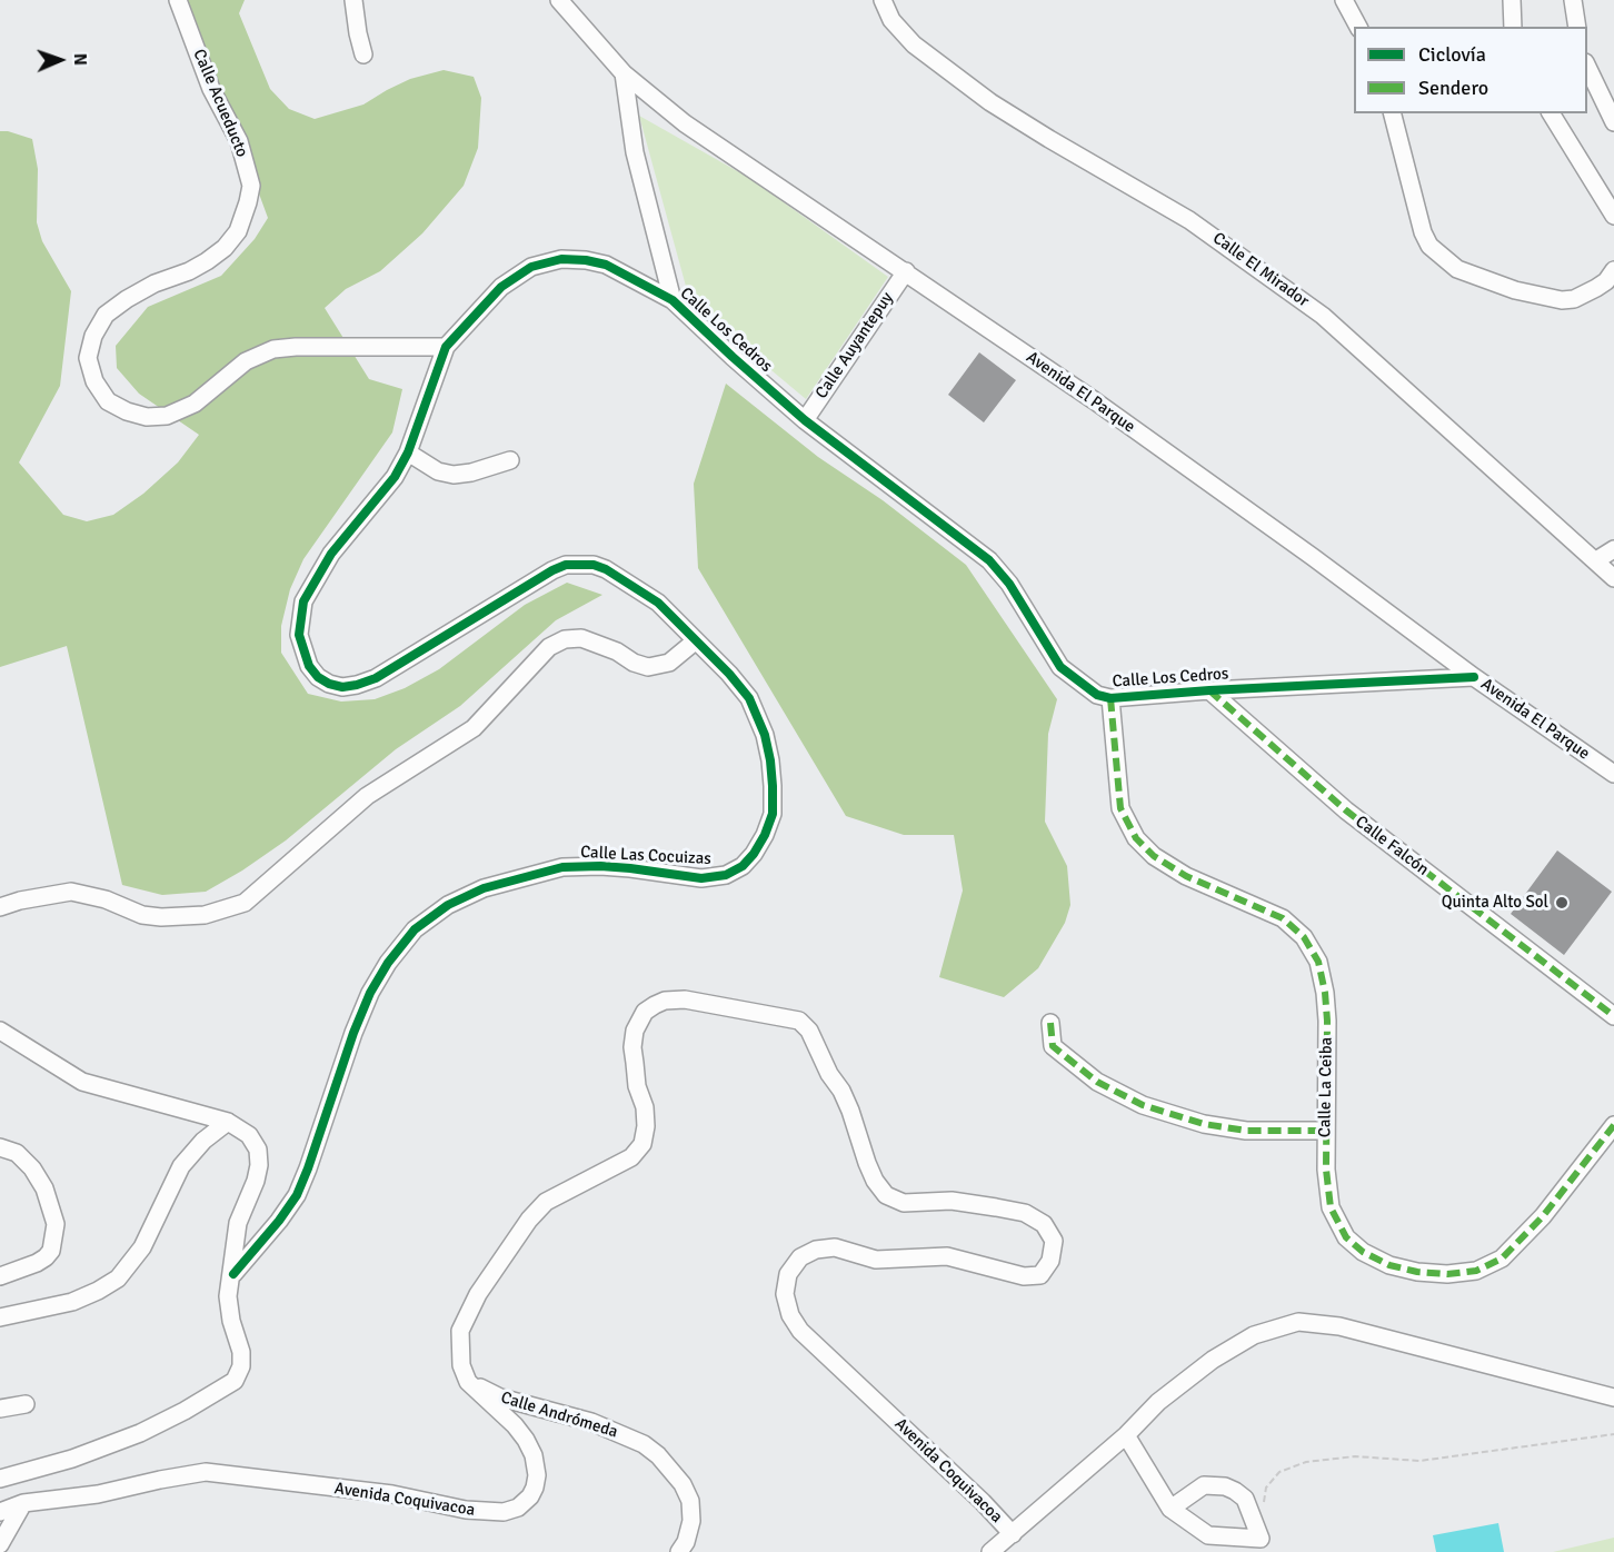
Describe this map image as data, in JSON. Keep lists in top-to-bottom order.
{
  "streets": {
    "street": [
      "Calle Acueducto",
      "Calle El Mirador",
      "Calle Los Cedros",
      "Calle Auyantepuy",
      "Avenida El Parque",
      "Calle Falcón",
      "Calle Las Cocuizas",
      "Calle La Ceiba",
      "Calle Andrómeda",
      "Avenida Coquivacoa"
    ]
  },
  "crossings": [
    ["Calle Acueducto", "Calle Los Cedros"],
    ["Calle Los Cedros", "Calle Auyantepuy"],
    ["Calle Los Cedros", "Avenida El Parque"],
    ["Calle Los Cedros", "Calle Falcón"],
    ["Calle Los Cedros", "Calle Las Cocuizas"],
    ["Calle Los Cedros", "Calle La Ceiba"],
    ["Calle Auyantepuy", "Avenida El Parque"],
    ["Calle Andrómeda", "Avenida Coquivacoa"]
  ],
  "places": ["Quinta Alto Sol"],
  "legend": ["Ciclovía", "Sendero"],
  "north": "right"
}
